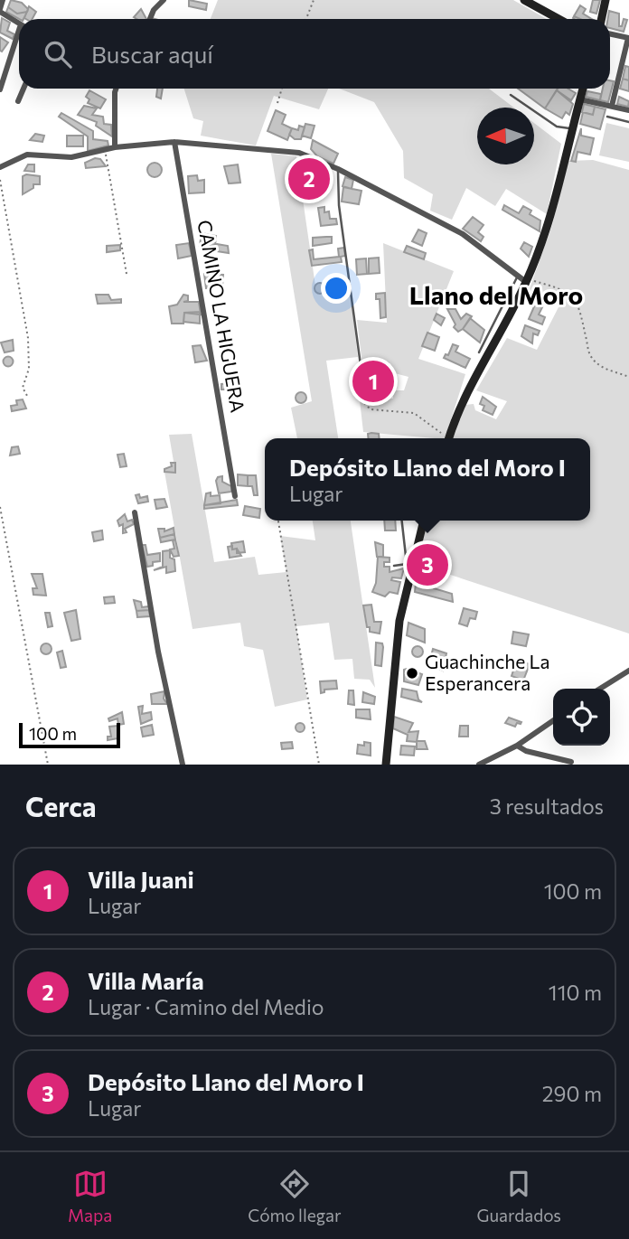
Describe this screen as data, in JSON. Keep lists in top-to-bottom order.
{
  "streets": {
    "street": ["CAMINO LA HIGUERA"]
  },
  "districts": ["Llano del Moro"],
  "places": ["Guachinche La Esperancera"],
  "scale_bar": "100 m",
  "north": "left",
  "page": {
    "search": "Buscar aquí",
    "pins": ["2", "1", "3"],
    "popup": ["Depósito Llano del Moro I", "Lugar"],
    "scale": "100 m",
    "heading": ["Cerca", "3 resultados"],
    "list": [
      {
        "mark": "1",
        "name": "Villa Juani",
        "note": "Lugar",
        "value": "100 m"
      },
      {
        "mark": "2",
        "name": "Villa María",
        "note": "Lugar · Camino del Medio",
        "value": "110 m"
      },
      {
        "mark": "3",
        "name": "Depósito Llano del Moro I",
        "note": "Lugar",
        "value": "290 m"
      }
    ],
    "nav": ["Mapa", "Cómo llegar", "Guardados"]
  }
}
